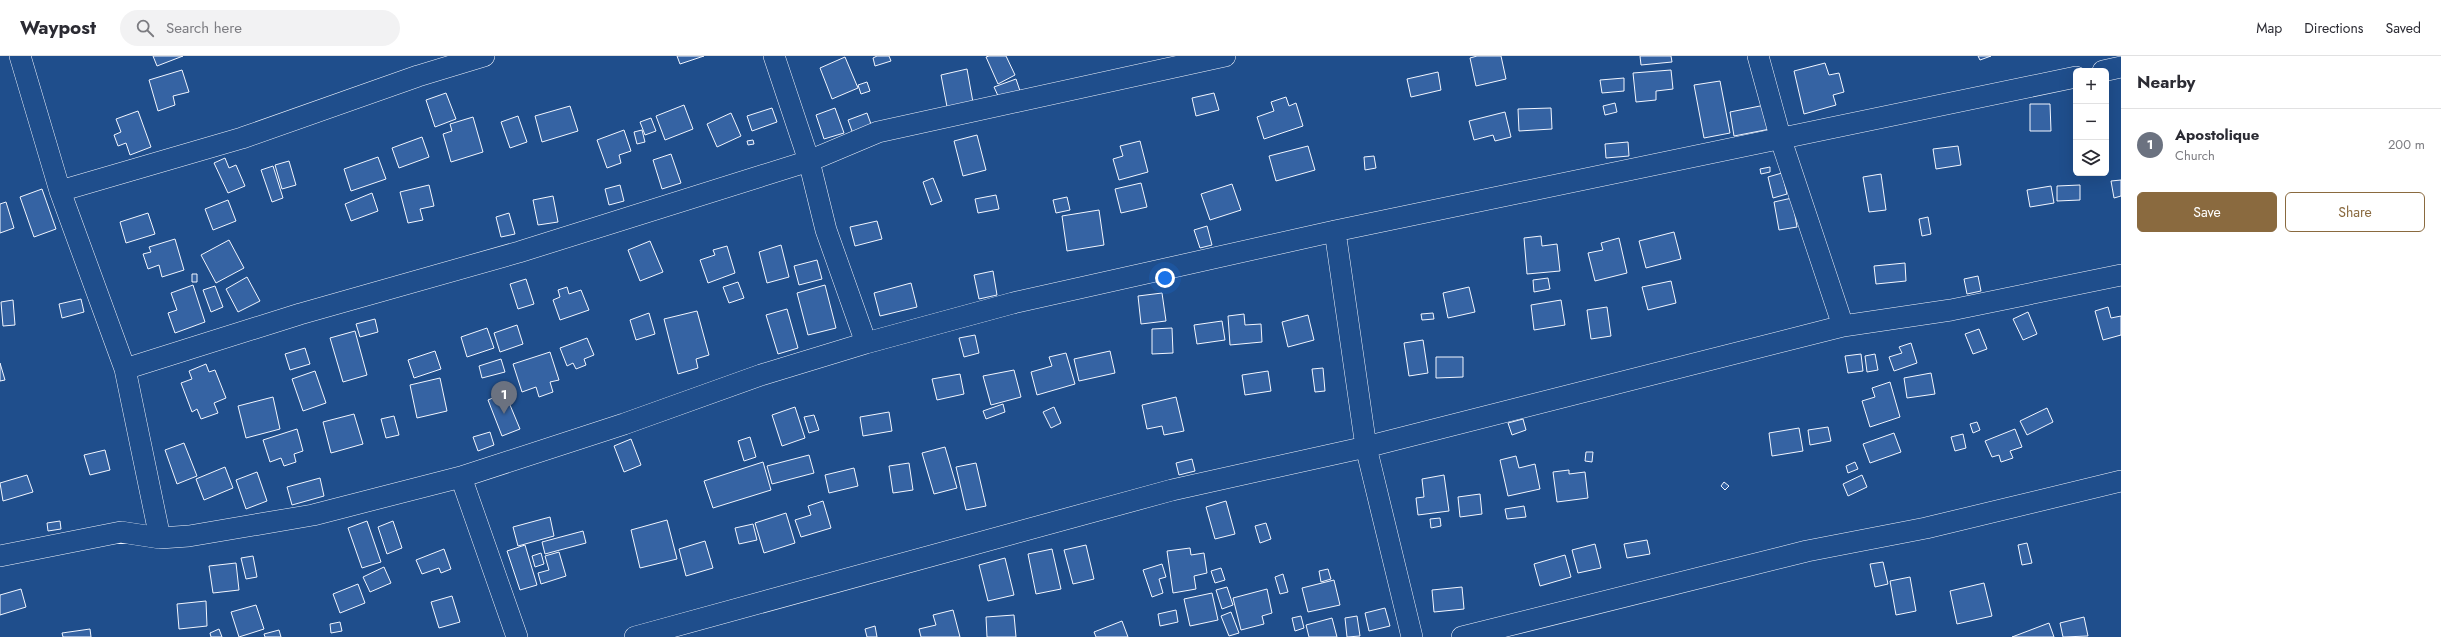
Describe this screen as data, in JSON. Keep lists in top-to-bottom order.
{
  "page": {
    "header": "Waypost",
    "search": "Search here",
    "nav": ["Map", "Directions", "Saved"],
    "heading": "Nearby",
    "map_buttons": ["+", "−"],
    "list": [
      {
        "mark": "1",
        "name": "Apostolique",
        "note": "Church",
        "value": "200 m"
      }
    ],
    "buttons": ["Save", "Share"],
    "pins": "1"
  }
}
